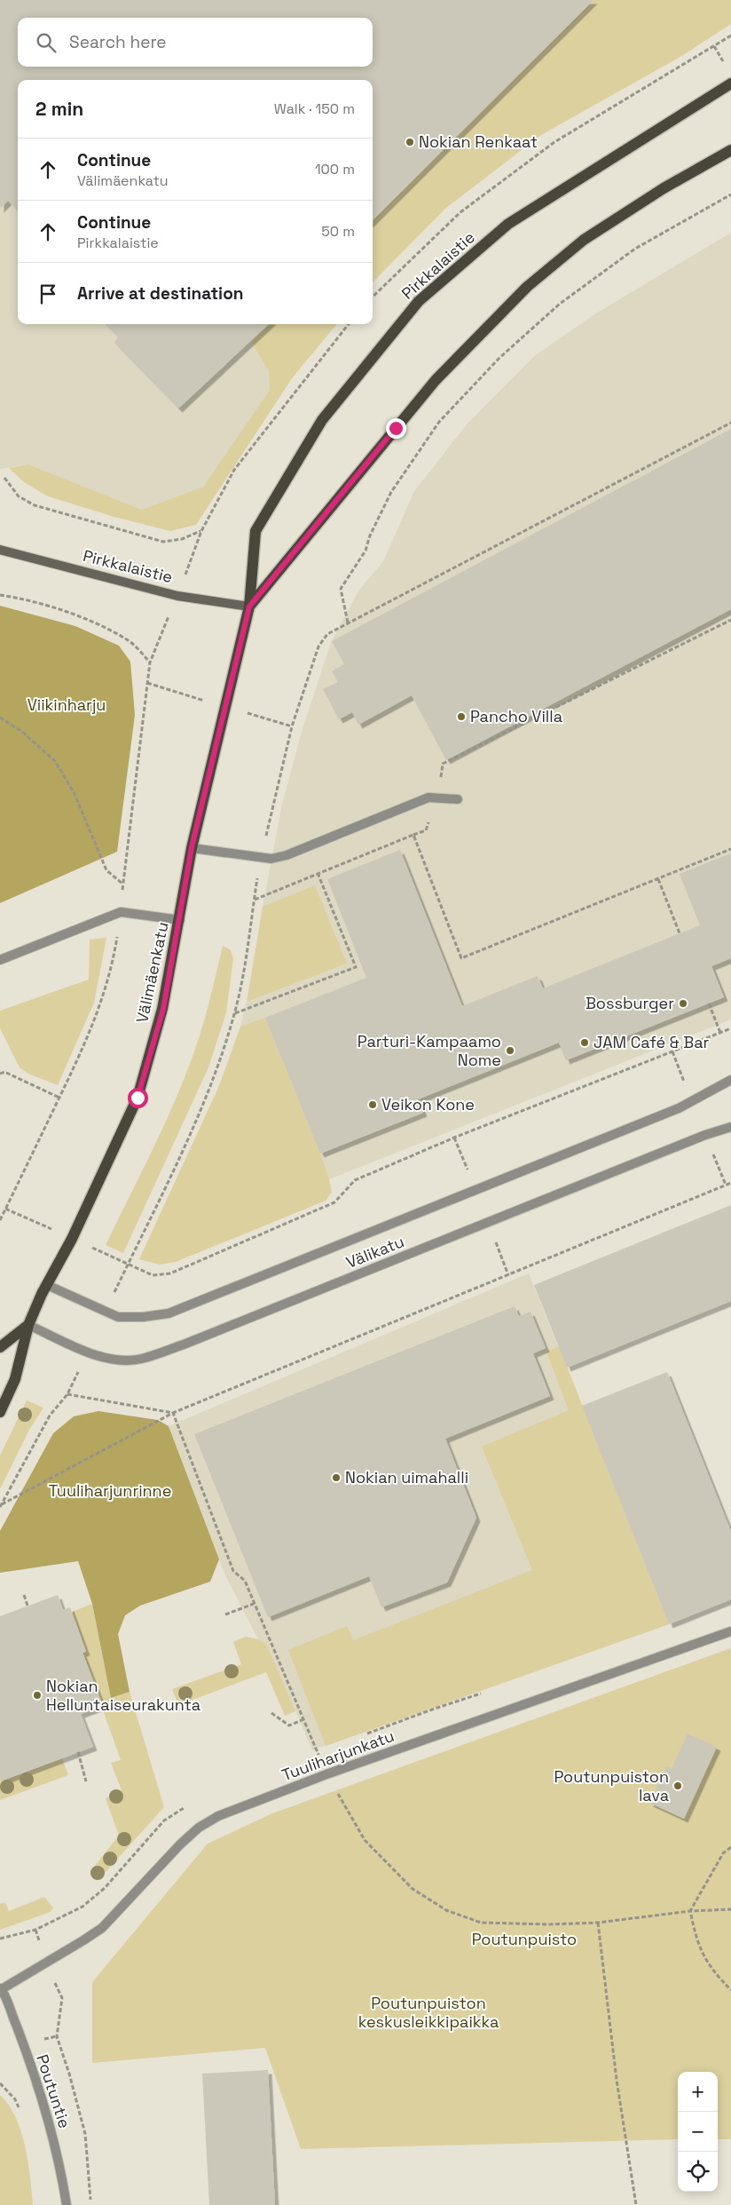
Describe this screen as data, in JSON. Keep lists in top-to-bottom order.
{
  "streets": {
    "main road": ["Pirkkalaistie", "Välimäenkatu"],
    "street": ["Välikatu", "Tuuliharjunkatu", "Poutuntie"]
  },
  "crossings": [
    ["Pirkkalaistie", "Välimäenkatu"],
    ["Välimäenkatu", "Välikatu"],
    ["Tuuliharjunkatu", "Poutuntie"]
  ],
  "parks": [
    "Viikinharju",
    "Tuuliharjunrinne",
    "Poutunpuisto",
    "Poutunpuiston keskusleikkipaikka"
  ],
  "places": [
    "Nokian Renkaat",
    "Pancho Villa",
    "Bossburger",
    "JAM Café & Bar",
    "Parturi-Kampaamo Nome",
    "Veikon Kone",
    "Nokian uimahalli",
    "Nokian Helluntaiseurakunta",
    "Poutunpuiston lava"
  ],
  "page": {
    "search": "Search here",
    "heading": ["2 min", "Walk · 150 m"],
    "list": [
      ["Continue", "Välimäenkatu", "100 m"],
      ["Continue", "Pirkkalaistie", "50 m"],
      "Arrive at destination"
    ],
    "map_buttons": ["+", "−"]
  }
}
